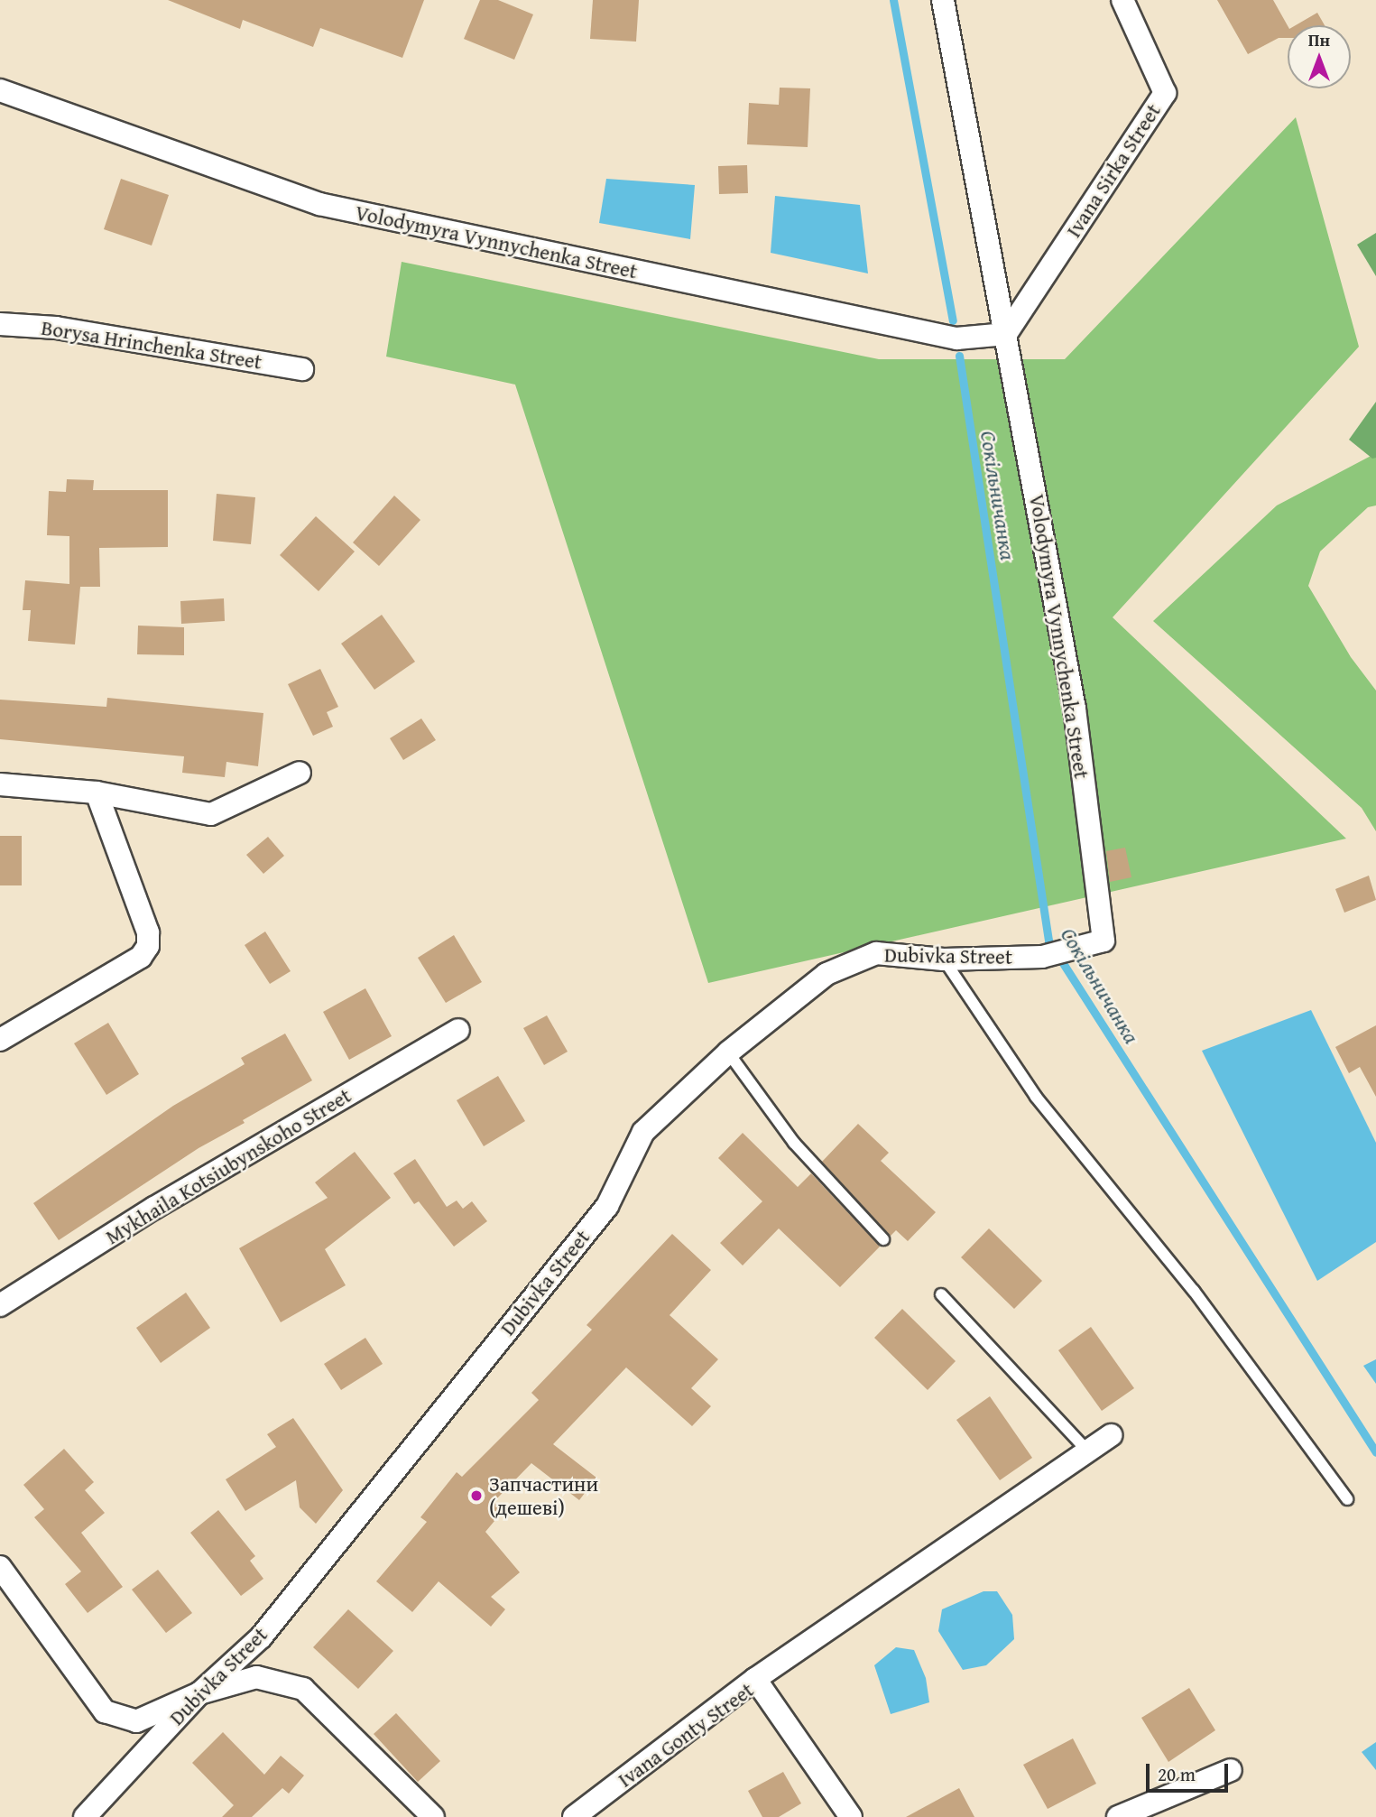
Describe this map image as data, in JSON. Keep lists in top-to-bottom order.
{
  "streets": {
    "street": [
      "Ivana Sirka Street",
      "Volodymyra Vynnychenka Street",
      "Borysa Hrinchenka Street",
      "Dubivka Street",
      "Mykhaila Kotsiubynskoho Street",
      "Ivana Gonty Street"
    ]
  },
  "crossings": [
    ["Ivana Sirka Street", "Volodymyra Vynnychenka Street"],
    ["Volodymyra Vynnychenka Street", "Dubivka Street"]
  ],
  "water": ["Сокільничанка"],
  "places": ["Запчастини (дешеві)"],
  "scale_bar": "20 m",
  "north": "top"
}
